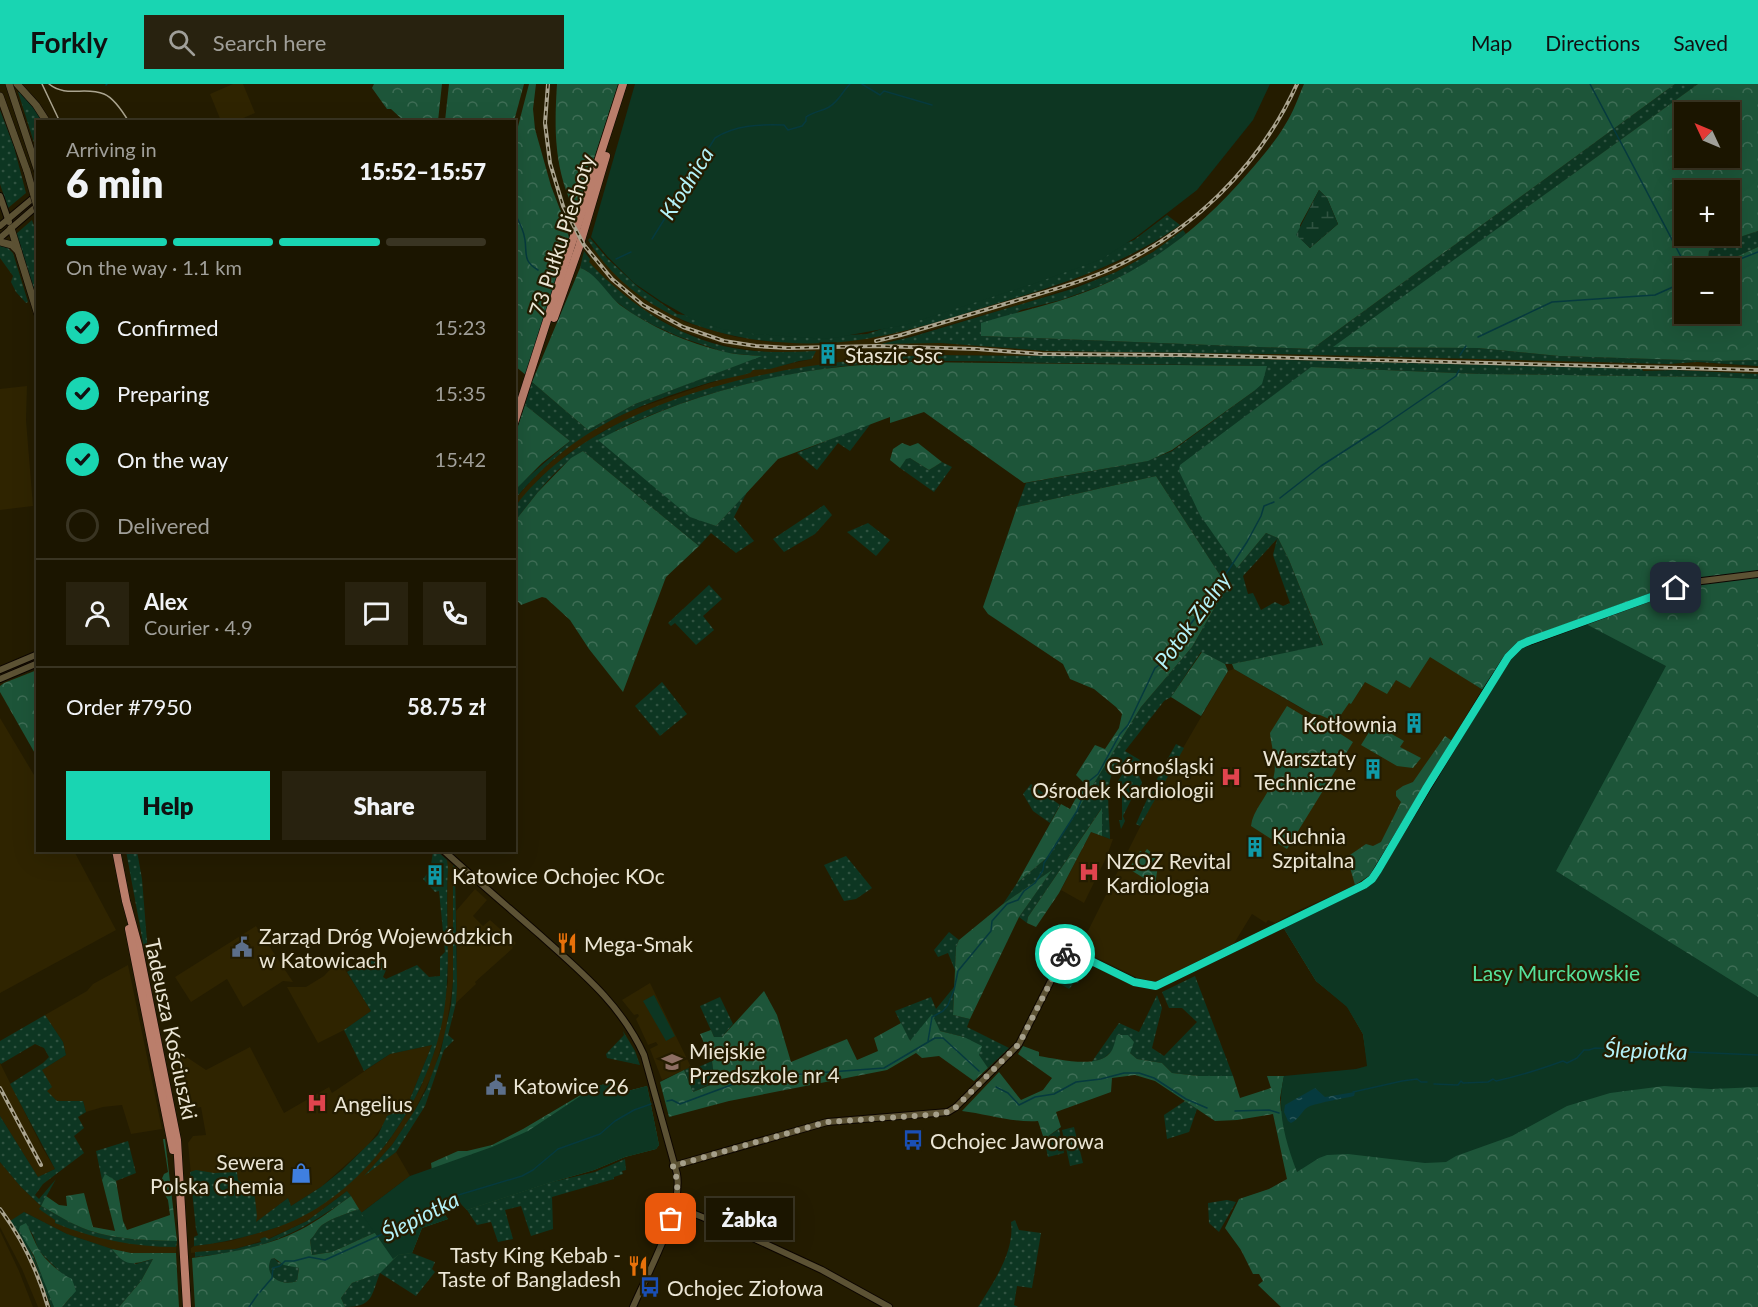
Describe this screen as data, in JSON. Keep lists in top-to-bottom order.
{
  "streets": {
    "main road": ["73 Pułku Piechoty", "Tadeusza Kościuszki"]
  },
  "water": ["Kłodnica", "Potok Zielny", "Ślepiotka"],
  "parks": ["Lasy Murckowskie"],
  "places": {
    "building": [
      "Staszic Ssc",
      "Kotłownia",
      "Warsztaty Techniczne",
      "Kuchnia Szpitalna",
      "Katowice Ochojec KOc"
    ],
    "hospital": ["Górnośląski Ośrodek Kardiologii", "NZOZ Revital Kardiologia", "Angelius"],
    "restaurant": ["Mega-Smak", "Tasty King Kebab - Taste of Bangladesh"],
    "public building": ["Zarząd Dróg Wojewódzkich w Katowicach", "Katowice 26"],
    "school or university": ["Miejskie Przedszkole nr 4"],
    "bus stop": ["Ochojec Jaworowa", "Ochojec Ziołowa"],
    "shop": ["Sewera Polska Chemia"],
    "other": ["Żabka"]
  },
  "north": "top left",
  "page": {
    "header": "Forkly",
    "search": "Search here",
    "nav": ["Map", "Directions", "Saved"],
    "map_buttons": ["+", "−"],
    "heading": ["6 min", "Arriving in", "15:52–15:57"],
    "panel": [
      "Alex",
      "Courier · 4.9",
      "Order #7950",
      "58.75 zł"
    ],
    "bar": "On the way · 1.1 km",
    "list": [
      ["Confirmed", "15:23"],
      ["Preparing", "15:35"],
      ["On the way", "15:42"],
      "Delivered"
    ],
    "buttons": ["Help", "Share"],
    "bubble": "Żabka"
  }
}
